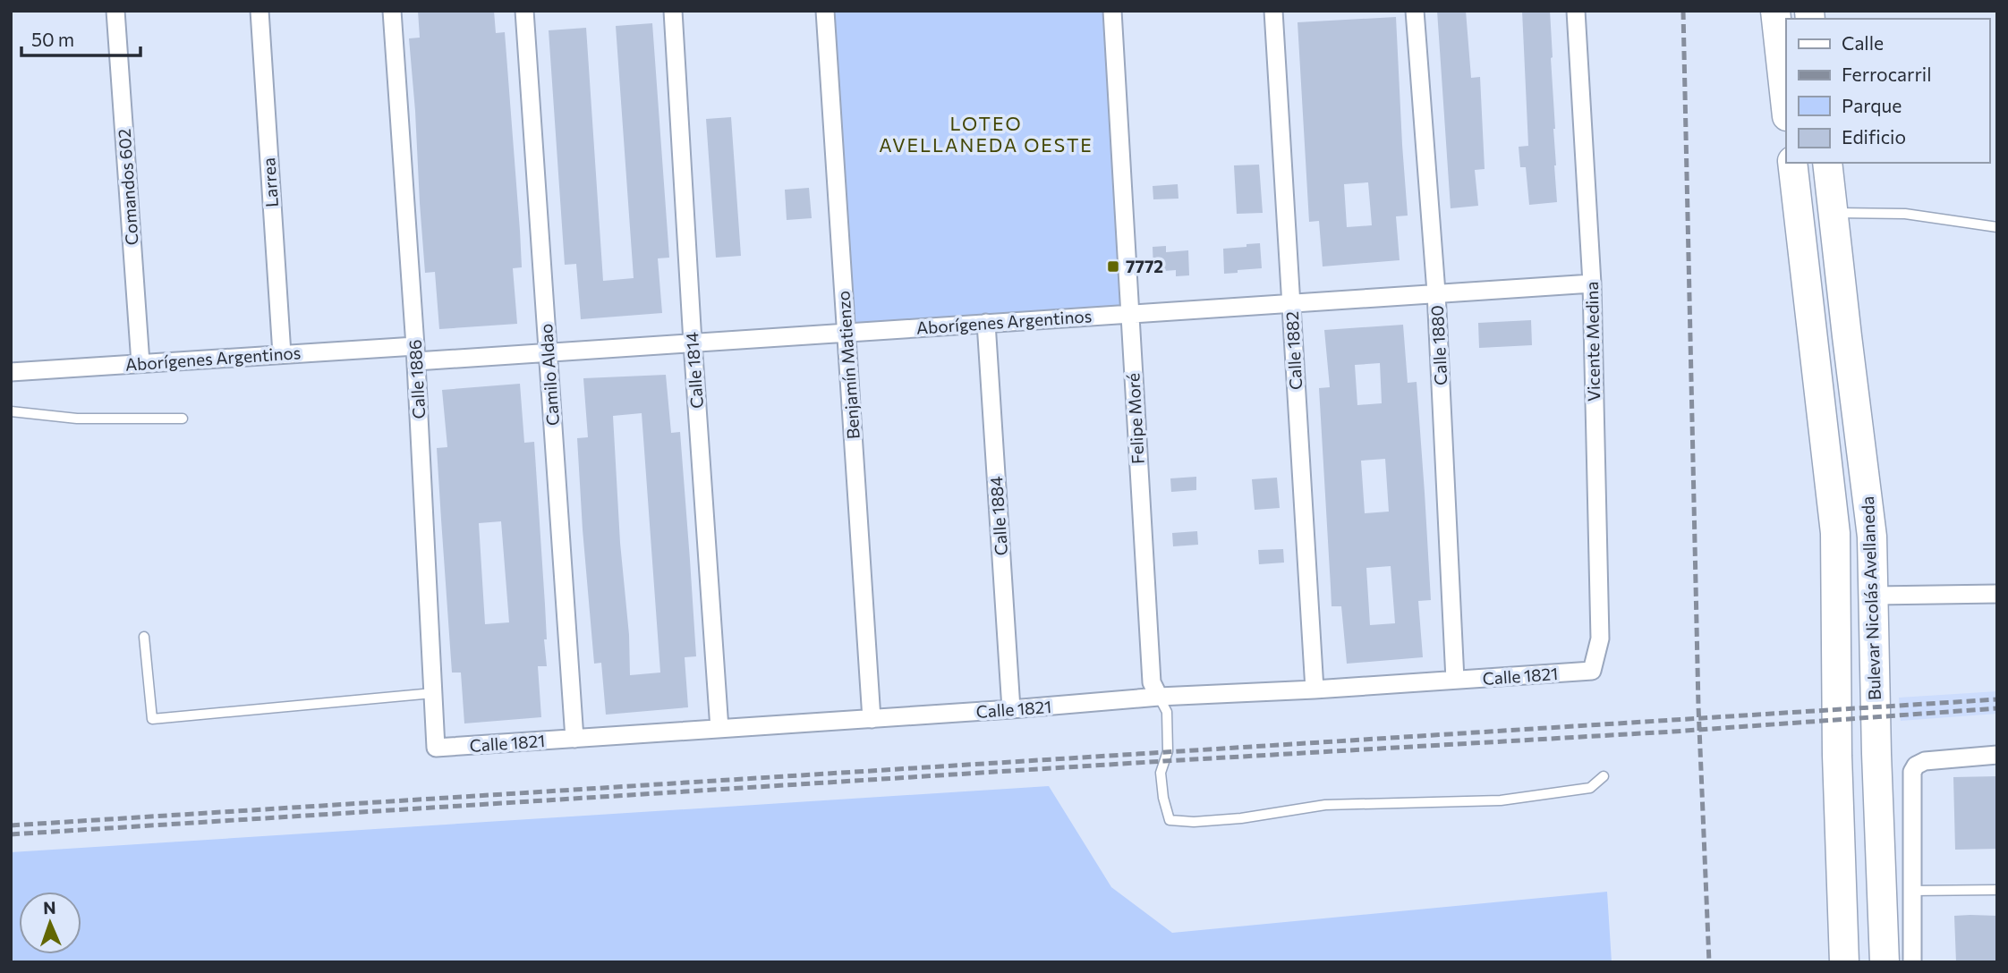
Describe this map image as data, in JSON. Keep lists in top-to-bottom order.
{
  "streets": {
    "main road": ["Bulevar Nicolás Avellaneda"],
    "street": [
      "Larrea",
      "Comandos 602",
      "Aborígenes Argentinos",
      "Vicente Medina",
      "Calle 1880",
      "Calle 1882",
      "Benjamín Matienzo",
      "Calle 1814",
      "Camilo Aldao",
      "Calle 1886",
      "Felipe Moré",
      "Calle 1884",
      "Calle 1821"
    ]
  },
  "crossings": [
    ["Larrea", "Aborígenes Argentinos"],
    ["Comandos 602", "Aborígenes Argentinos"],
    ["Aborígenes Argentinos", "Vicente Medina"],
    ["Aborígenes Argentinos", "Calle 1880"],
    ["Aborígenes Argentinos", "Calle 1882"],
    ["Aborígenes Argentinos", "Benjamín Matienzo"],
    ["Aborígenes Argentinos", "Calle 1814"],
    ["Aborígenes Argentinos", "Camilo Aldao"],
    ["Aborígenes Argentinos", "Calle 1886"],
    ["Aborígenes Argentinos", "Felipe Moré"],
    ["Aborígenes Argentinos", "Calle 1884"],
    ["Vicente Medina", "Calle 1821"],
    ["Calle 1880", "Calle 1821"],
    ["Calle 1882", "Calle 1821"],
    ["Benjamín Matienzo", "Calle 1821"],
    ["Calle 1814", "Calle 1821"],
    ["Camilo Aldao", "Calle 1821"],
    ["Calle 1886", "Calle 1821"],
    ["Felipe Moré", "Calle 1821"],
    ["Calle 1884", "Calle 1821"]
  ],
  "districts": ["LOTEO AVELLANEDA OESTE"],
  "places": {
    "transit": ["7772"]
  },
  "legend": [
    "Calle",
    "Ferrocarril",
    "Parque",
    "Edificio"
  ],
  "scale_bar": "50 m",
  "north": "top"
}
